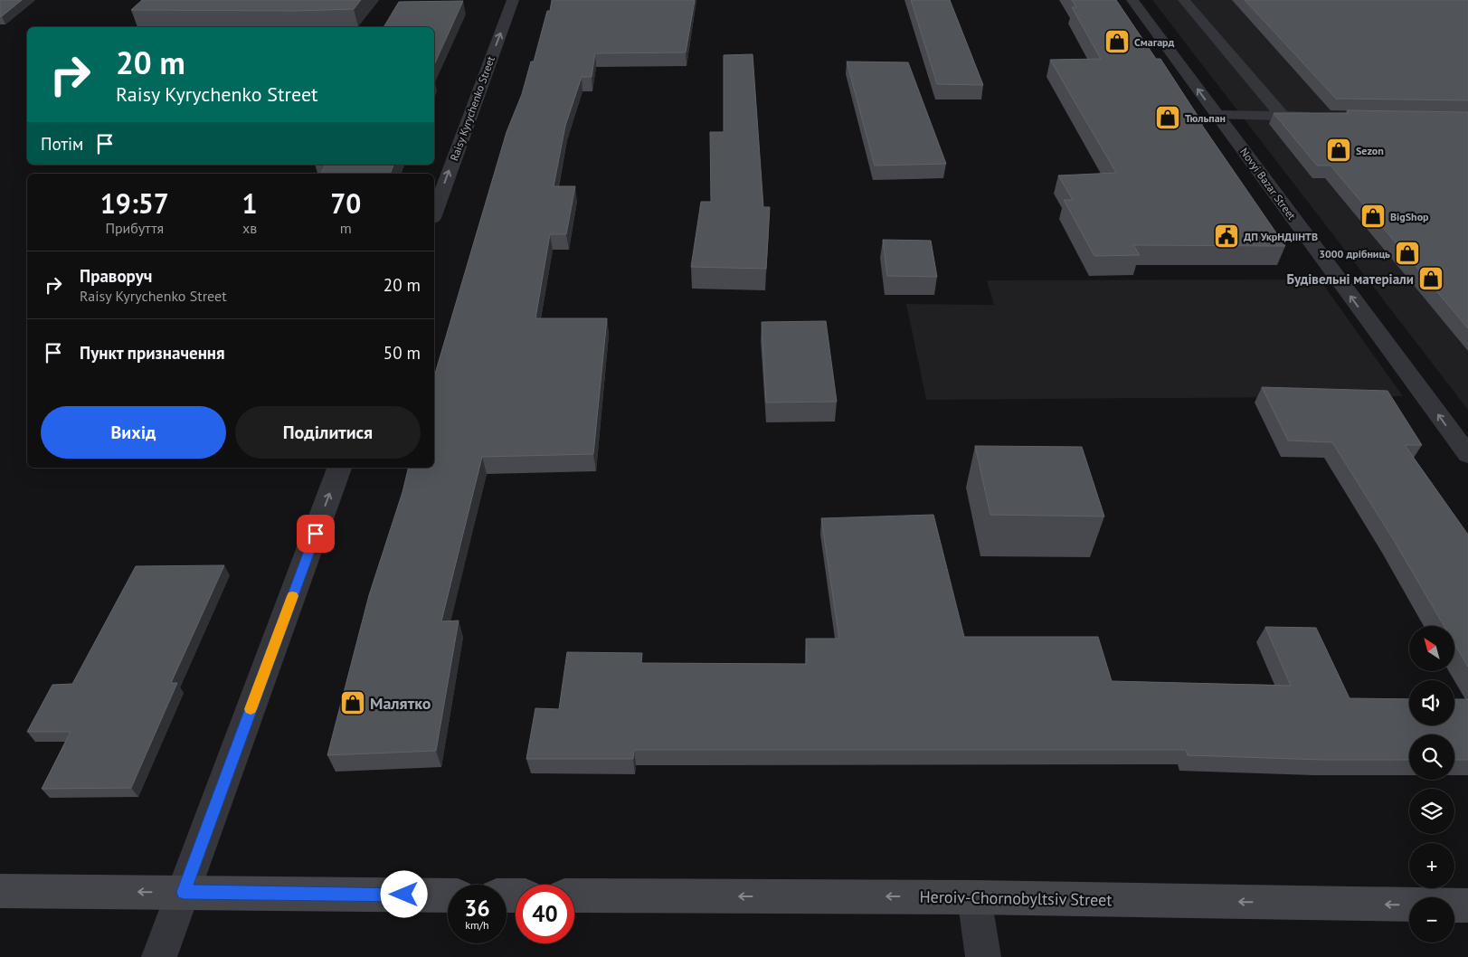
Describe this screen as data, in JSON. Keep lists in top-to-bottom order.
{
  "streets": {
    "street": ["Raisy Kyrychenko Street", "Novyi Bazar Street", "Heroiv-Chornobyltsiv Street"]
  },
  "one_way": ["Raisy Kyrychenko Street", "Novyi Bazar Street", "Heroiv-Chornobyltsiv Street"],
  "places": {
    "shop": [
      "Смагард",
      "Тюльпан",
      "Sezon",
      "BigShop",
      "3000 дрібниць",
      "Будівельні матеріали",
      "Малятко"
    ],
    "public building": ["ДП УкрНДІІНТВ"]
  },
  "north": "top left",
  "page": {
    "turn": ["20 m", "Raisy Kyrychenko Street"],
    "then": "Потім",
    "eta": [
      "19:57",
      "Прибуття",
      "1",
      "хв",
      "70",
      "m"
    ],
    "list": [
      {
        "name": "Праворуч",
        "note": "Raisy Kyrychenko Street",
        "value": "20 m"
      },
      {
        "name": "Пункт призначення",
        "value": "50 m"
      }
    ],
    "buttons": ["Вихід", "Поділитися"],
    "map_buttons": ["+", "−"],
    "speed": "36 km/h",
    "limit": "40"
  }
}
